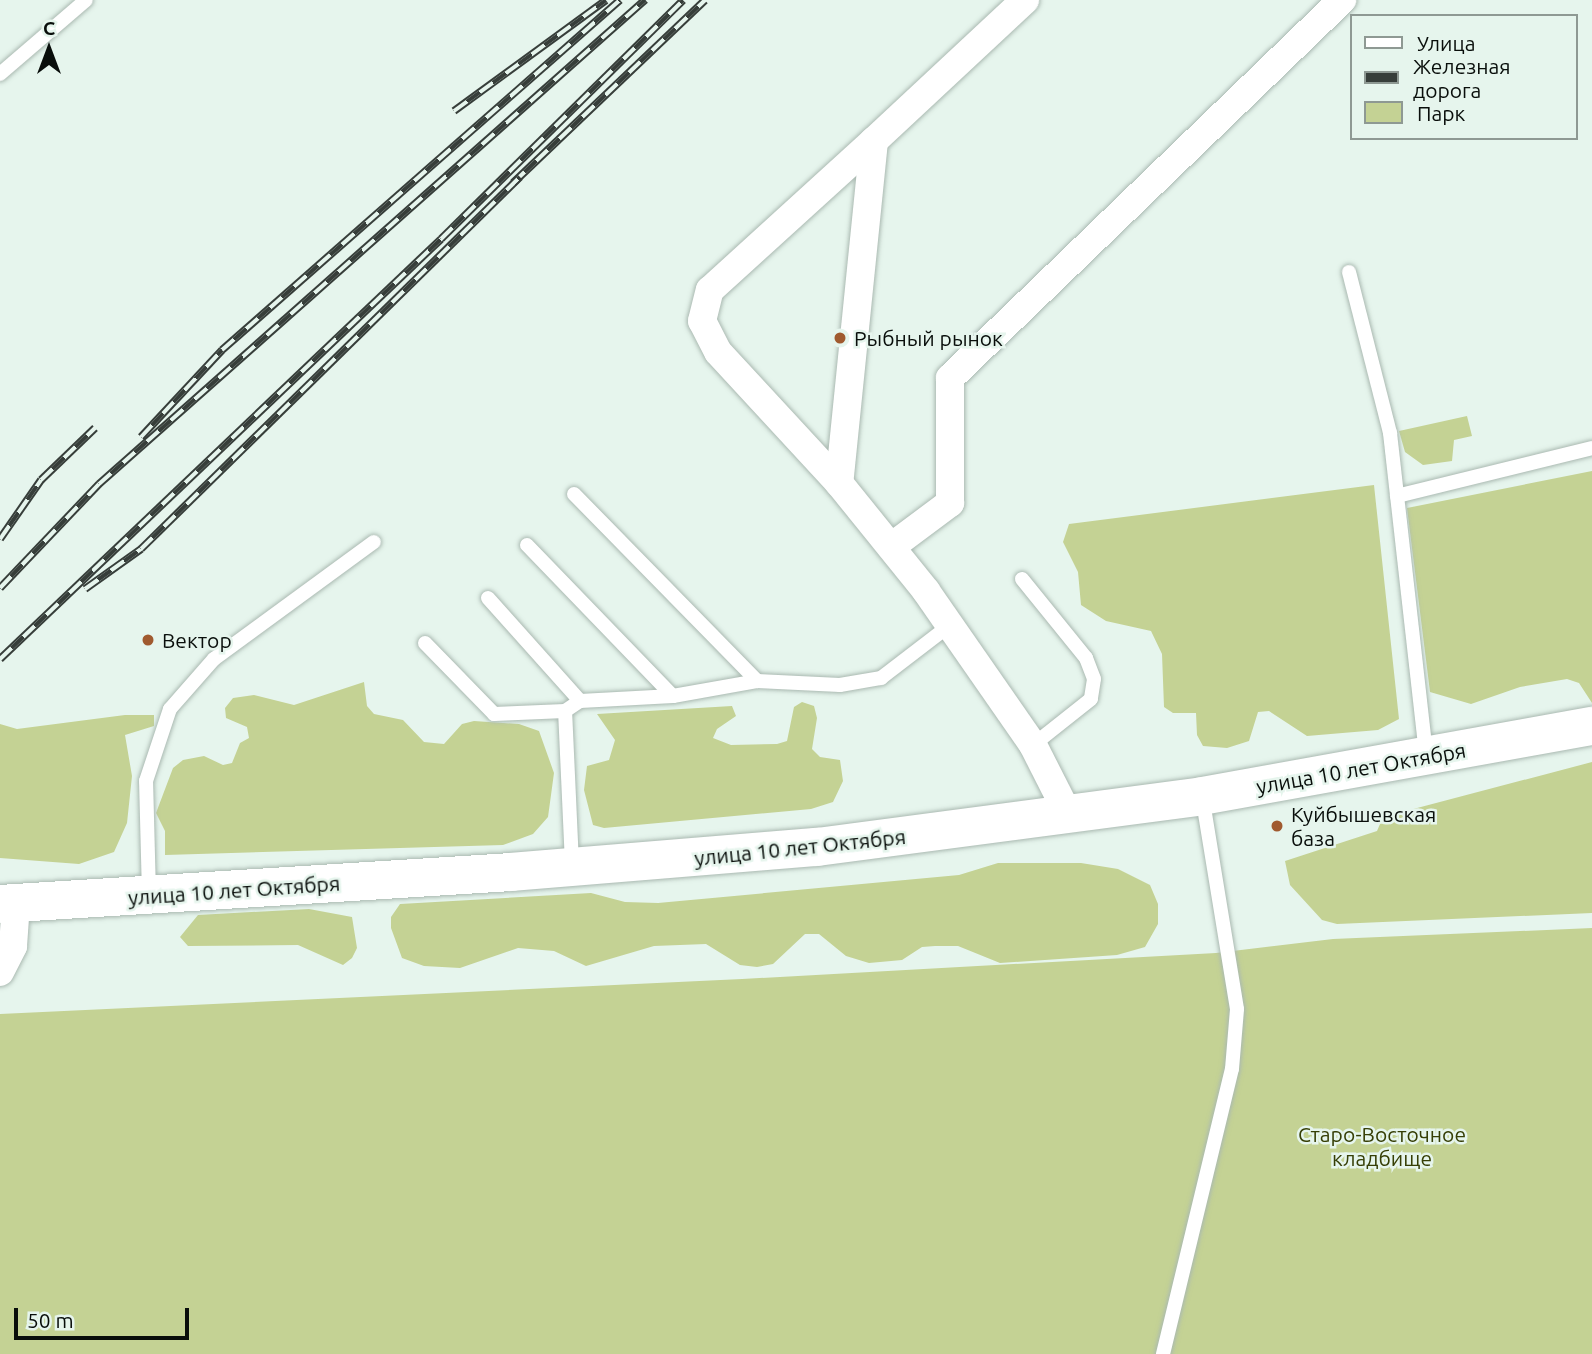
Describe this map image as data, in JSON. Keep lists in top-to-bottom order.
{
  "streets": {
    "main road": ["улица 10 лет Октября"]
  },
  "parks": ["Старо-Восточное кладбище"],
  "places": ["Рыбный рынок", "Вектор", "Куйбышевская база"],
  "legend": ["Улица", "Железная дорога", "Парк"],
  "scale_bar": "50 m",
  "north": "top"
}
